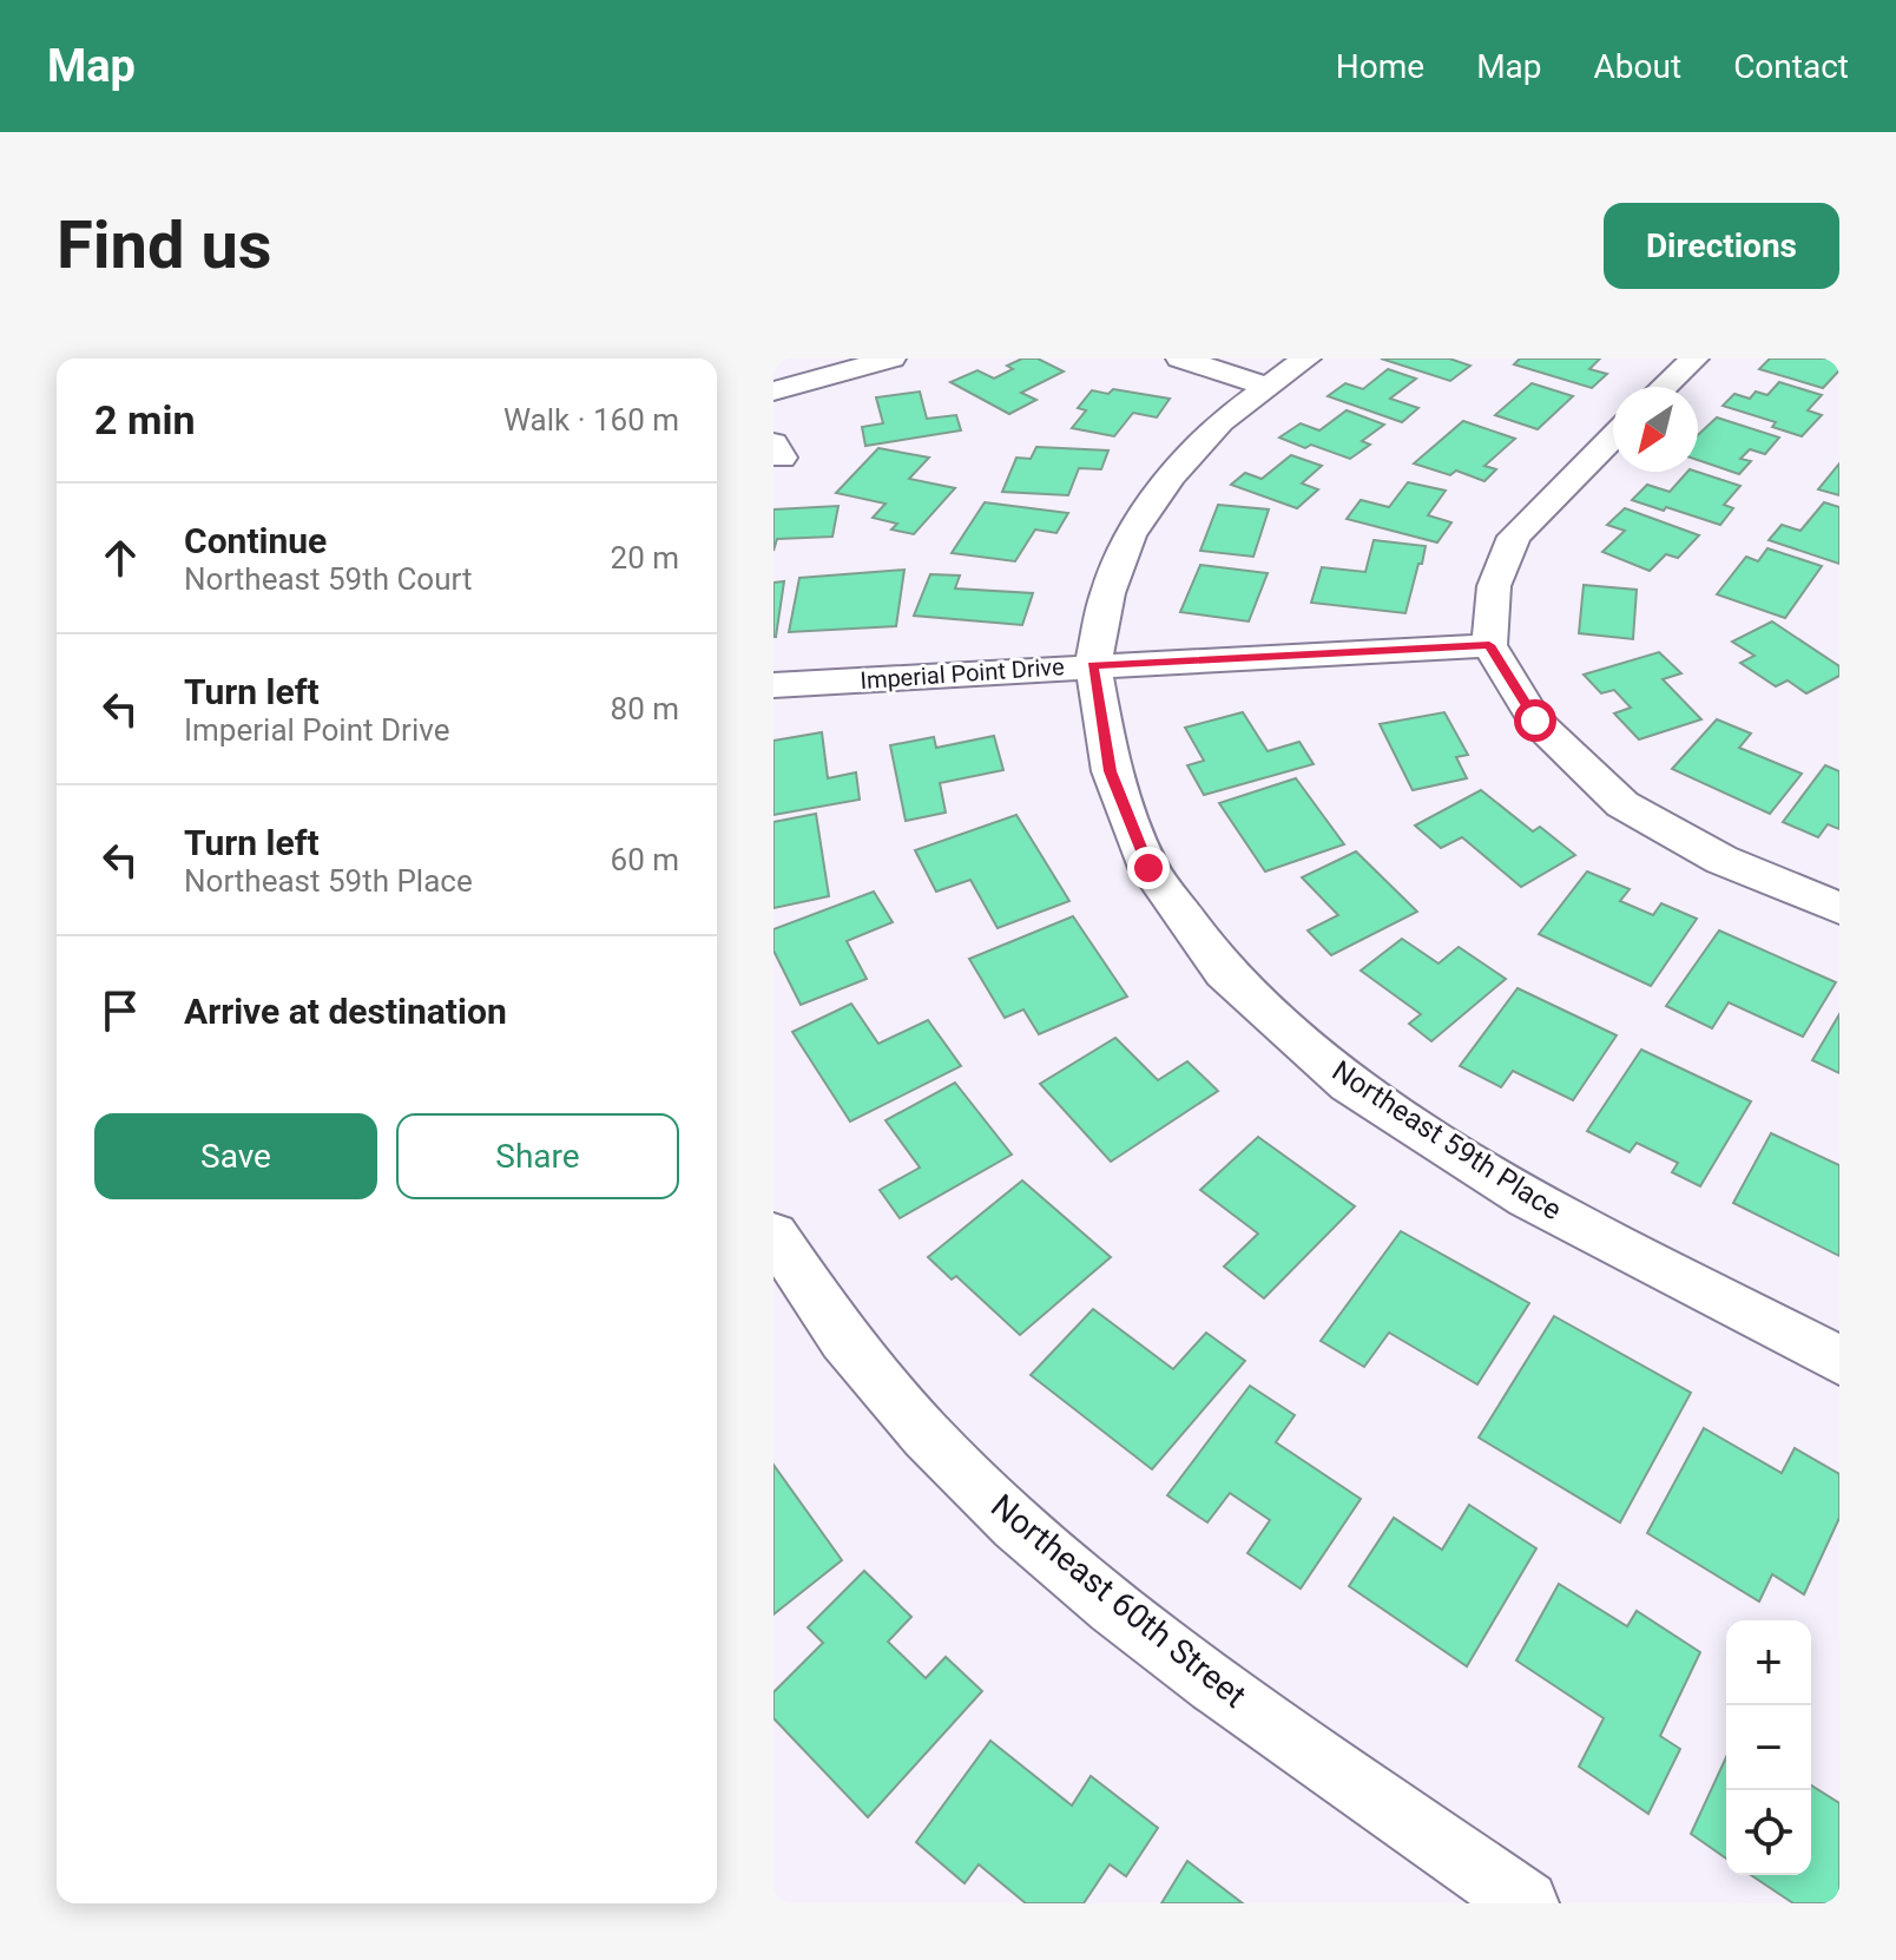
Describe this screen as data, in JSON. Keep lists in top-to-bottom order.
{
  "streets": {
    "street": ["Imperial Point Drive", "Northeast 59th Place", "Northeast 60th Street"]
  },
  "crossings": [
    ["Imperial Point Drive", "Northeast 59th Place"]
  ],
  "north": "bottom left",
  "page": {
    "header": "Map",
    "nav": [
      "Home",
      "Map",
      "About",
      "Contact"
    ],
    "buttons": [
      "Directions",
      ["Save", "Share"]
    ],
    "title": "Find us",
    "heading": ["2 min", "Walk · 160 m"],
    "list": [
      ["Continue", "Northeast 59th Court", "20 m"],
      ["Turn left", "Imperial Point Drive", "80 m"],
      ["Turn left", "Northeast 59th Place", "60 m"],
      "Arrive at destination"
    ],
    "map_buttons": ["+", "−"]
  }
}
